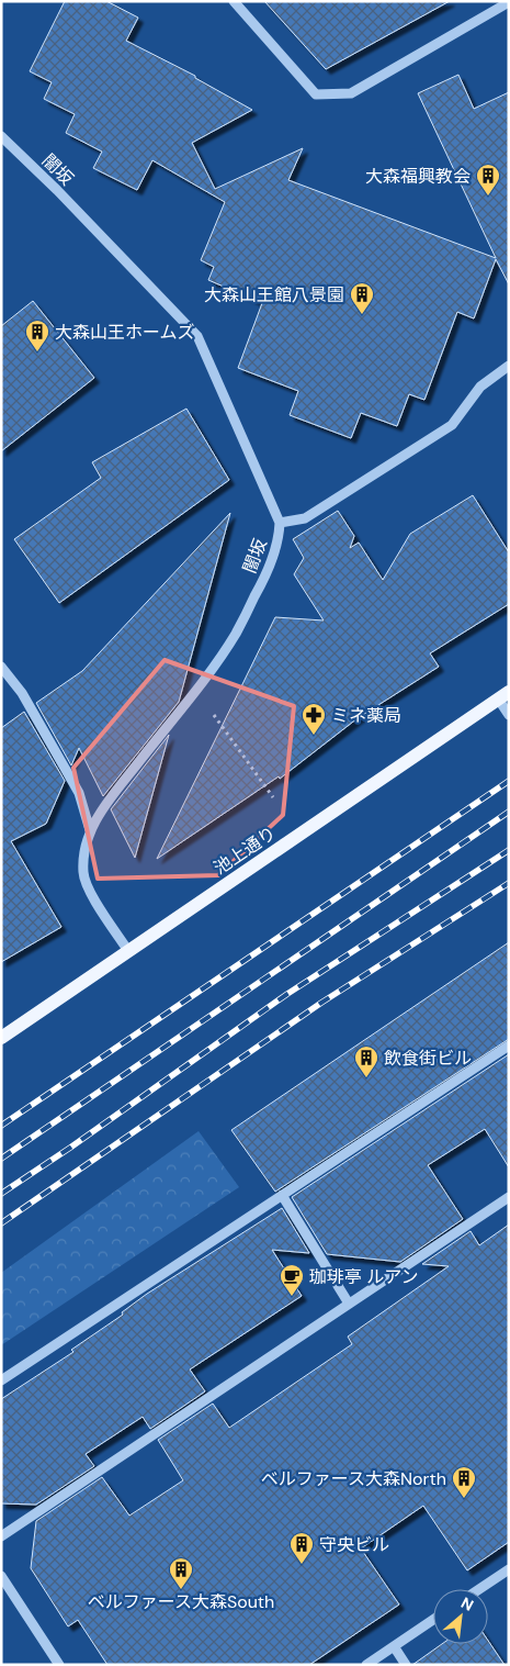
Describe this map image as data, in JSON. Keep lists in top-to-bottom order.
{
  "streets": {
    "main road": ["池上通り"],
    "street": ["闇坂"]
  },
  "crossings": [
    ["闇坂", "池上通り"]
  ],
  "places": {
    "building": [
      "大森福興教会",
      "大森山王館八景園",
      "大森山王ホームズ",
      "飲食街ビル",
      "ベルファース大森North",
      "守央ビル",
      "ベルファース大森South"
    ],
    "pharmacy": ["ミネ薬局"],
    "cafe": ["珈琲亭 ルアン"]
  },
  "north": "top right"
}
